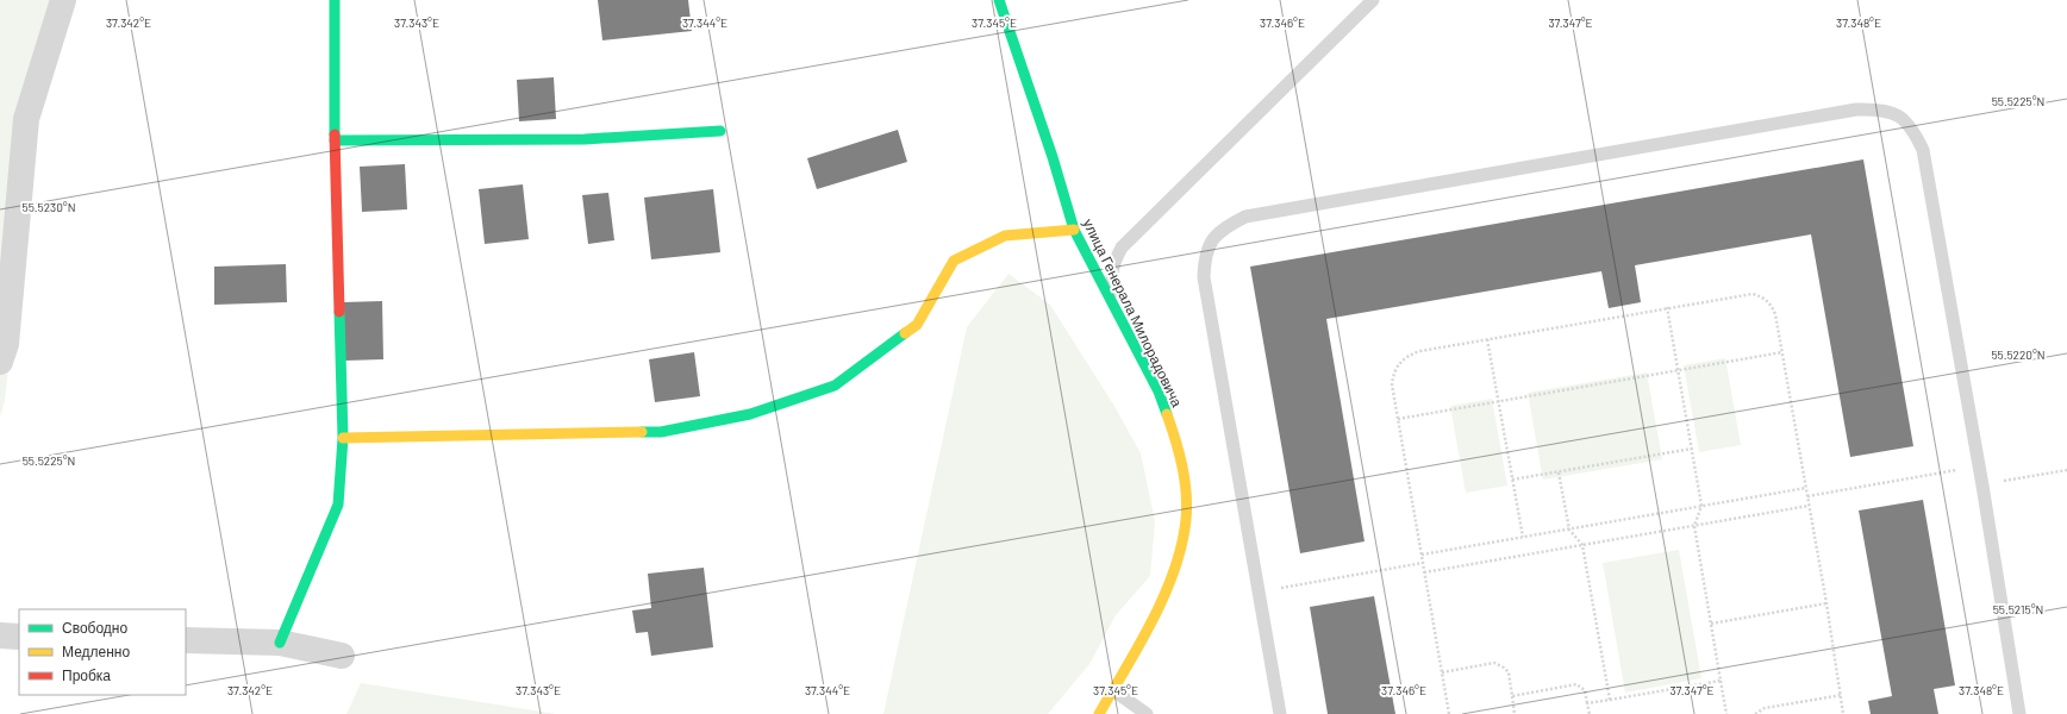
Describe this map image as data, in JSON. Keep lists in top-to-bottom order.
{
  "streets": {
    "street": ["улица Генерала Милорадовича"]
  },
  "legend": ["Свободно", "Медленно", "Пробка"],
  "coordinates": [
    "37.342°E",
    "37.343°E",
    "37.344°E",
    "37.345°E",
    "37.346°E",
    "37.347°E",
    "37.348°E",
    "55.5225°N",
    "55.5230°N",
    "55.5220°N",
    "55.5215°N"
  ]
}
